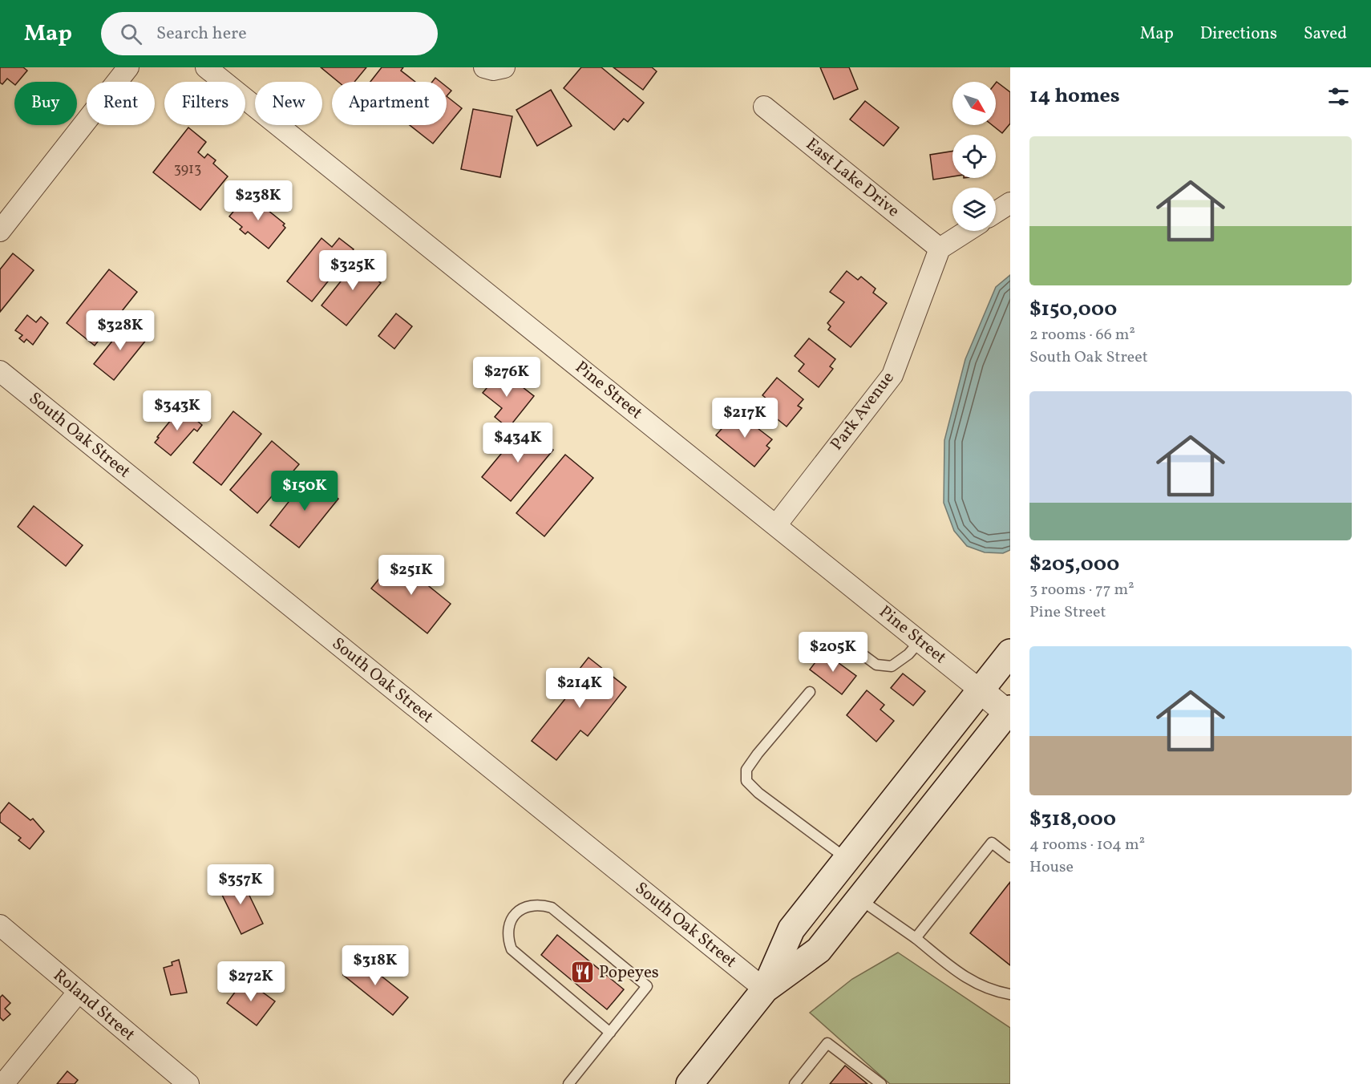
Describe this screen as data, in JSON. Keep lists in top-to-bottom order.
{
  "streets": {
    "street": [
      "East Lake Drive",
      "Pine Street",
      "Park Avenue",
      "South Oak Street",
      "Roland Street"
    ]
  },
  "crossings": [
    ["East Lake Drive", "Park Avenue"],
    ["Pine Street", "Park Avenue"]
  ],
  "places": {
    "restaurant": ["Popeyes"]
  },
  "house_numbers": ["3913"],
  "north": "bottom right",
  "page": {
    "header": "Map",
    "search": "Search here",
    "nav": ["Map", "Directions", "Saved"],
    "heading": "14 homes",
    "chip": [
      "Buy",
      "Rent",
      "Filters",
      "New",
      "Apartment"
    ],
    "list": [
      {
        "name": "$150,000",
        "note": "2 rooms · 66 m² · South Oak Street"
      },
      {
        "name": "$205,000",
        "note": "3 rooms · 77 m² · Pine Street"
      },
      {
        "name": "$318,000",
        "note": "4 rooms · 104 m² · House"
      }
    ],
    "price": [
      "$238K",
      "$325K",
      "$328K",
      "$276K",
      "$343K",
      "$217K",
      "$434K",
      "$150K",
      "$251K",
      "$205K",
      "$214K",
      "$357K",
      "$318K",
      "$272K"
    ]
  }
}
